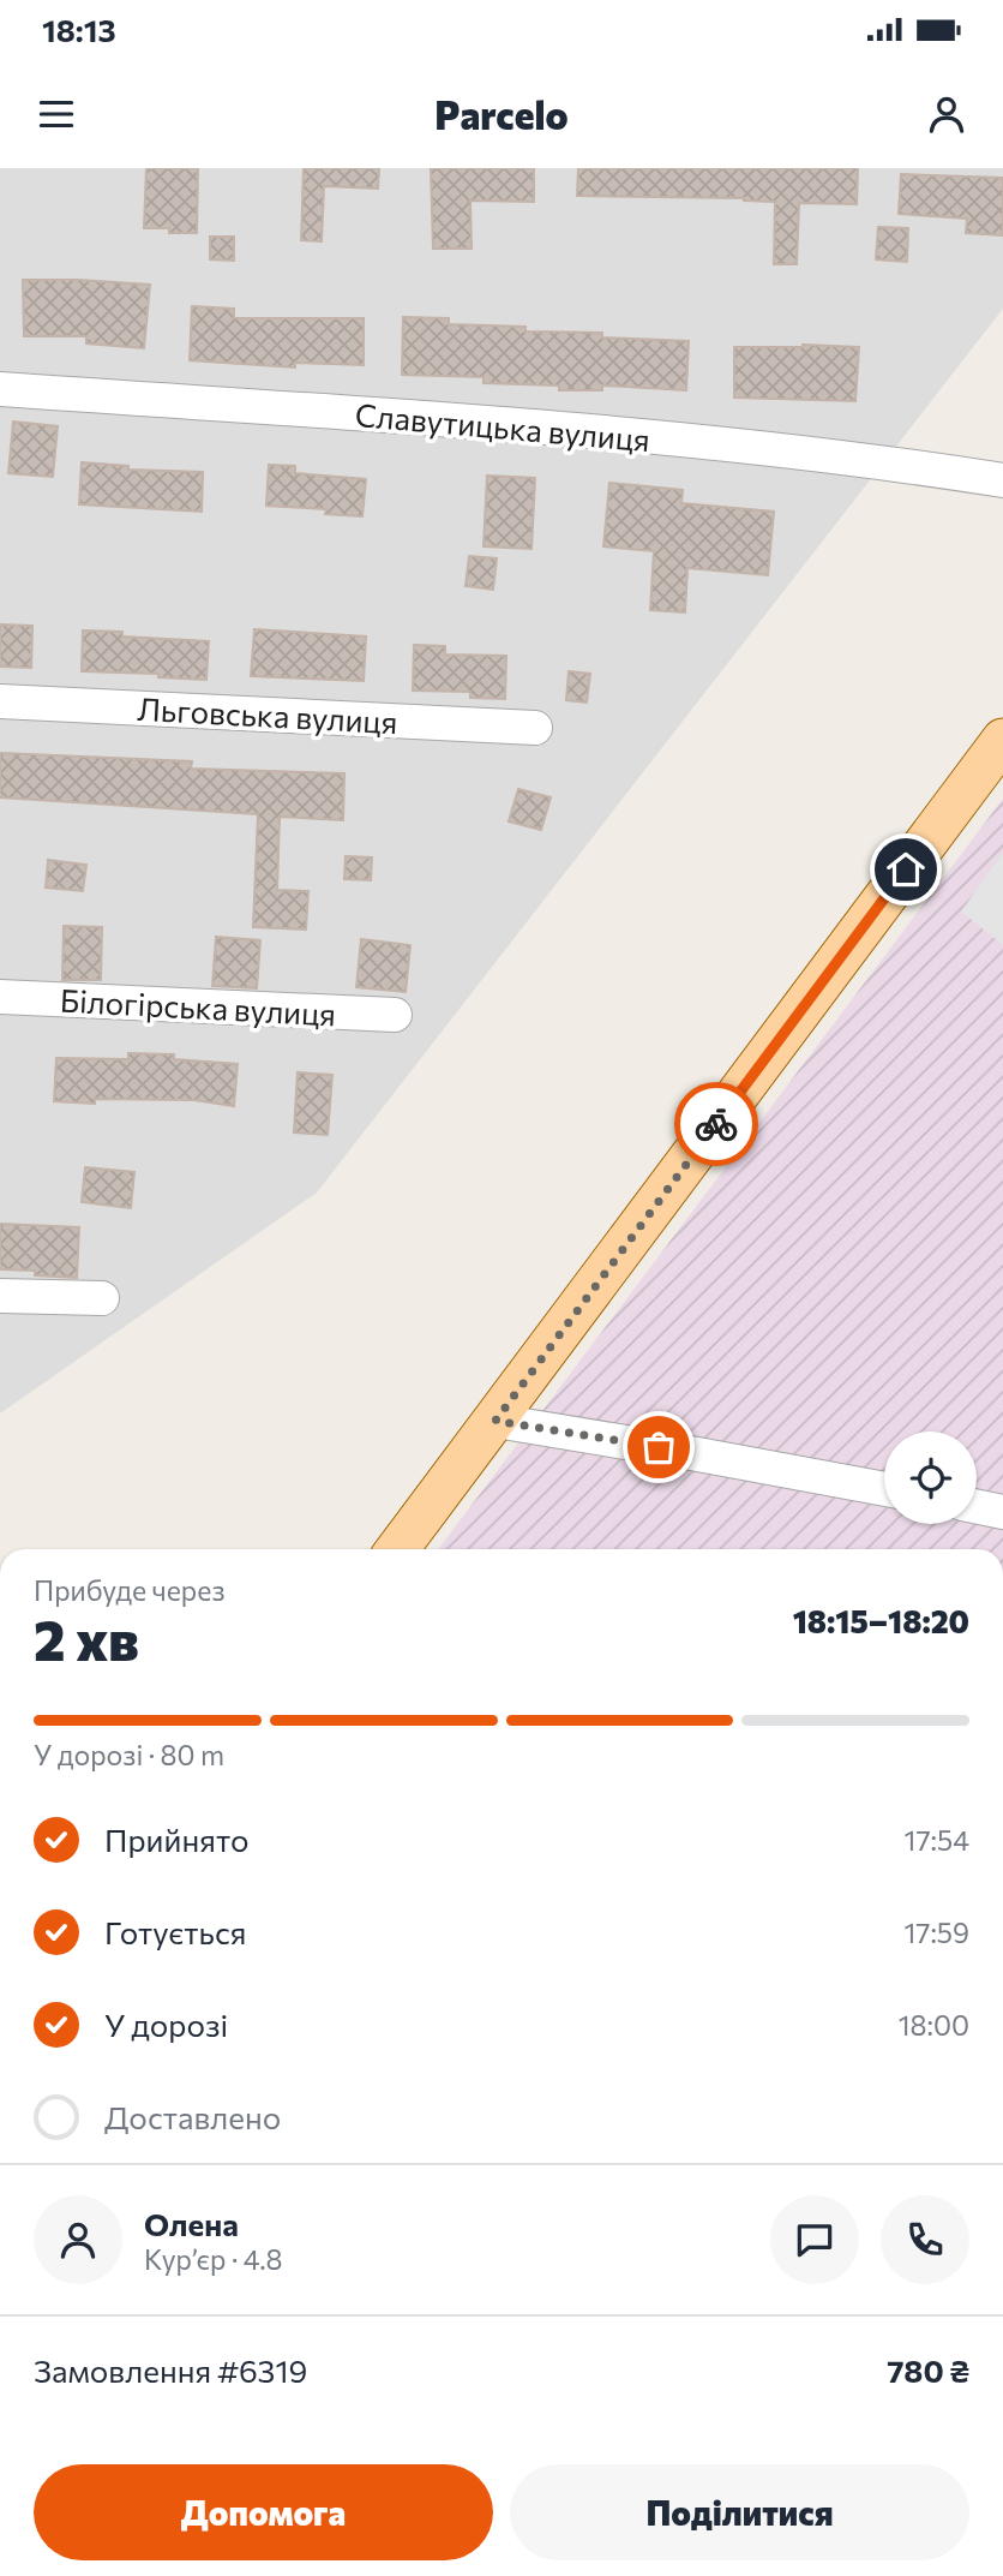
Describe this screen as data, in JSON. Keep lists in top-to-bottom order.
{
  "streets": {
    "street": ["Славутицька вулиця", "Льговська вулиця", "Білогірська вулиця"]
  },
  "page": {
    "status": "18:13",
    "header": "Parcelo",
    "heading": ["2 хв", "Прибуде через", "18:15–18:20"],
    "panel": [
      "Олена",
      "Кур’єр · 4.8",
      "Замовлення #6319",
      "780 ₴"
    ],
    "bar": "У дорозі · 80 m",
    "list": [
      ["Прийнято", "17:54"],
      ["Готується", "17:59"],
      ["У дорозі", "18:00"],
      "Доставлено"
    ],
    "buttons": ["Допомога", "Поділитися"]
  }
}
